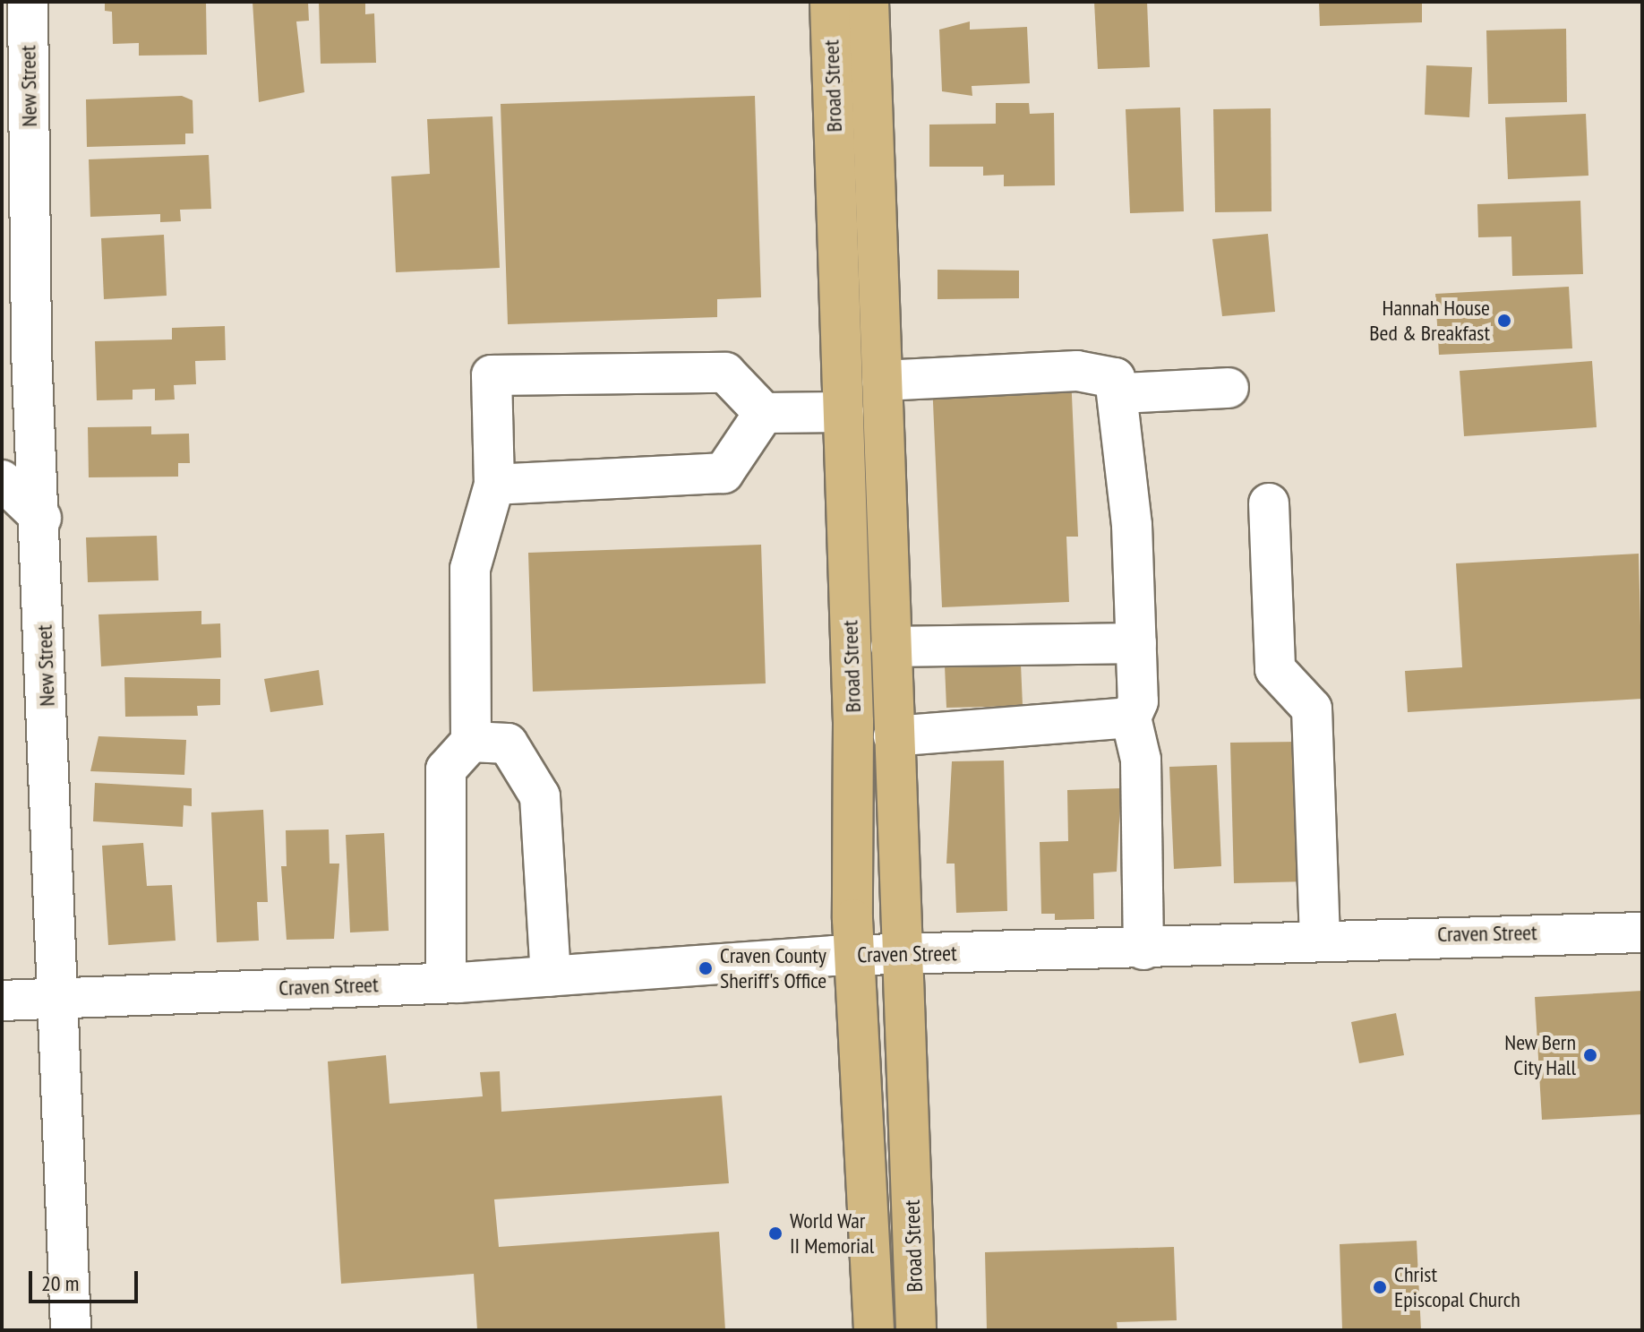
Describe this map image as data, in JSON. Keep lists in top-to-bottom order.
{
  "streets": {
    "main road": ["Broad Street"],
    "street": ["New Street", "Craven Street"]
  },
  "crossings": [
    ["New Street", "Craven Street"],
    ["Broad Street", "Craven Street"]
  ],
  "places": [
    "Hannah House Bed & Breakfast",
    "Craven County Sheriff's Office",
    "New Bern City Hall",
    "World War II Memorial",
    "Christ Episcopal Church"
  ],
  "scale_bar": "20 m"
}
